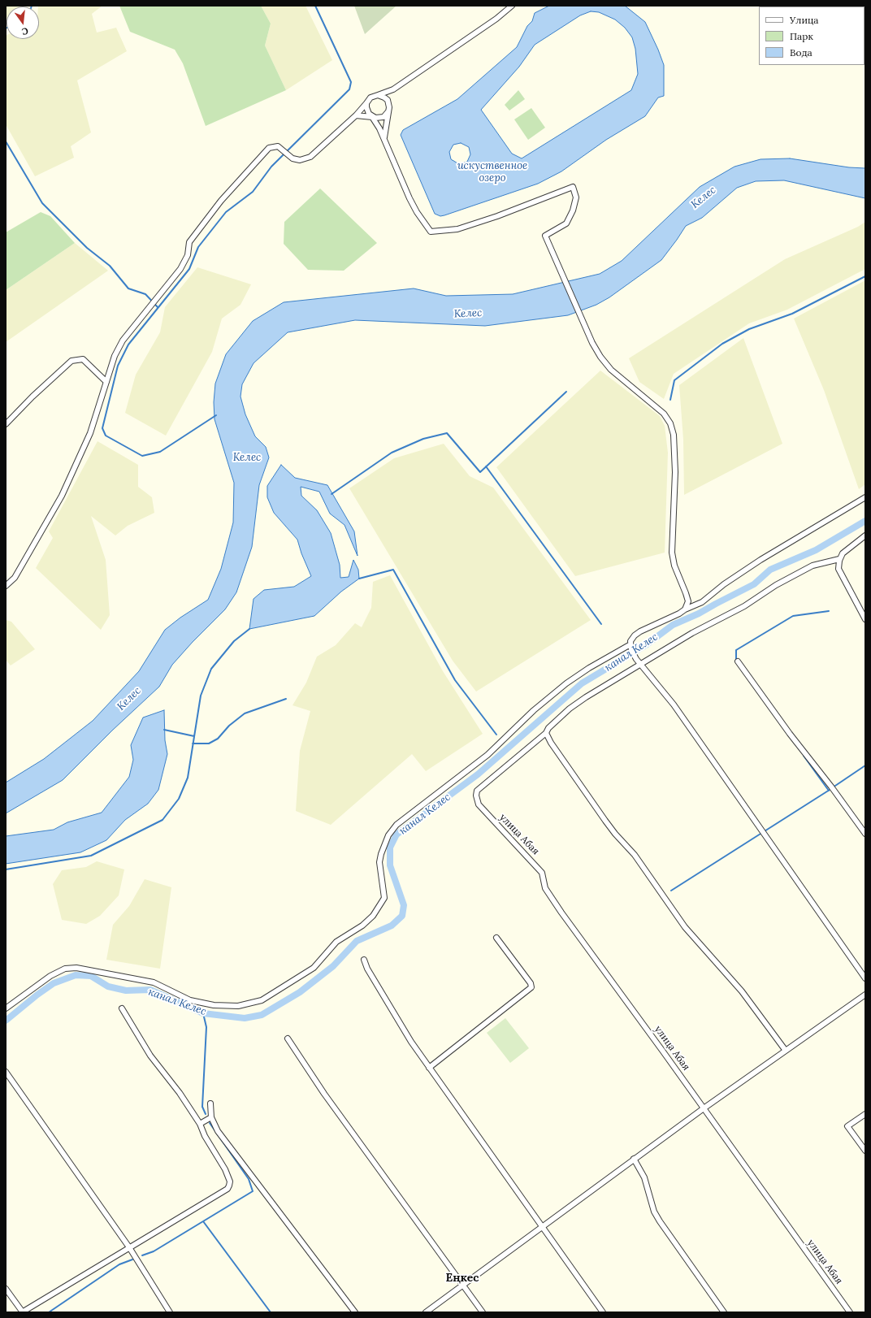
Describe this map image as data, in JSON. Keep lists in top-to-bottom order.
{
  "streets": {
    "street": ["улица Абая"]
  },
  "districts": ["Еңкес"],
  "water": ["искуственное озеро", "Келес", "канал Келес"],
  "legend": ["Улица", "Парк", "Вода"],
  "north": "bottom"
}
